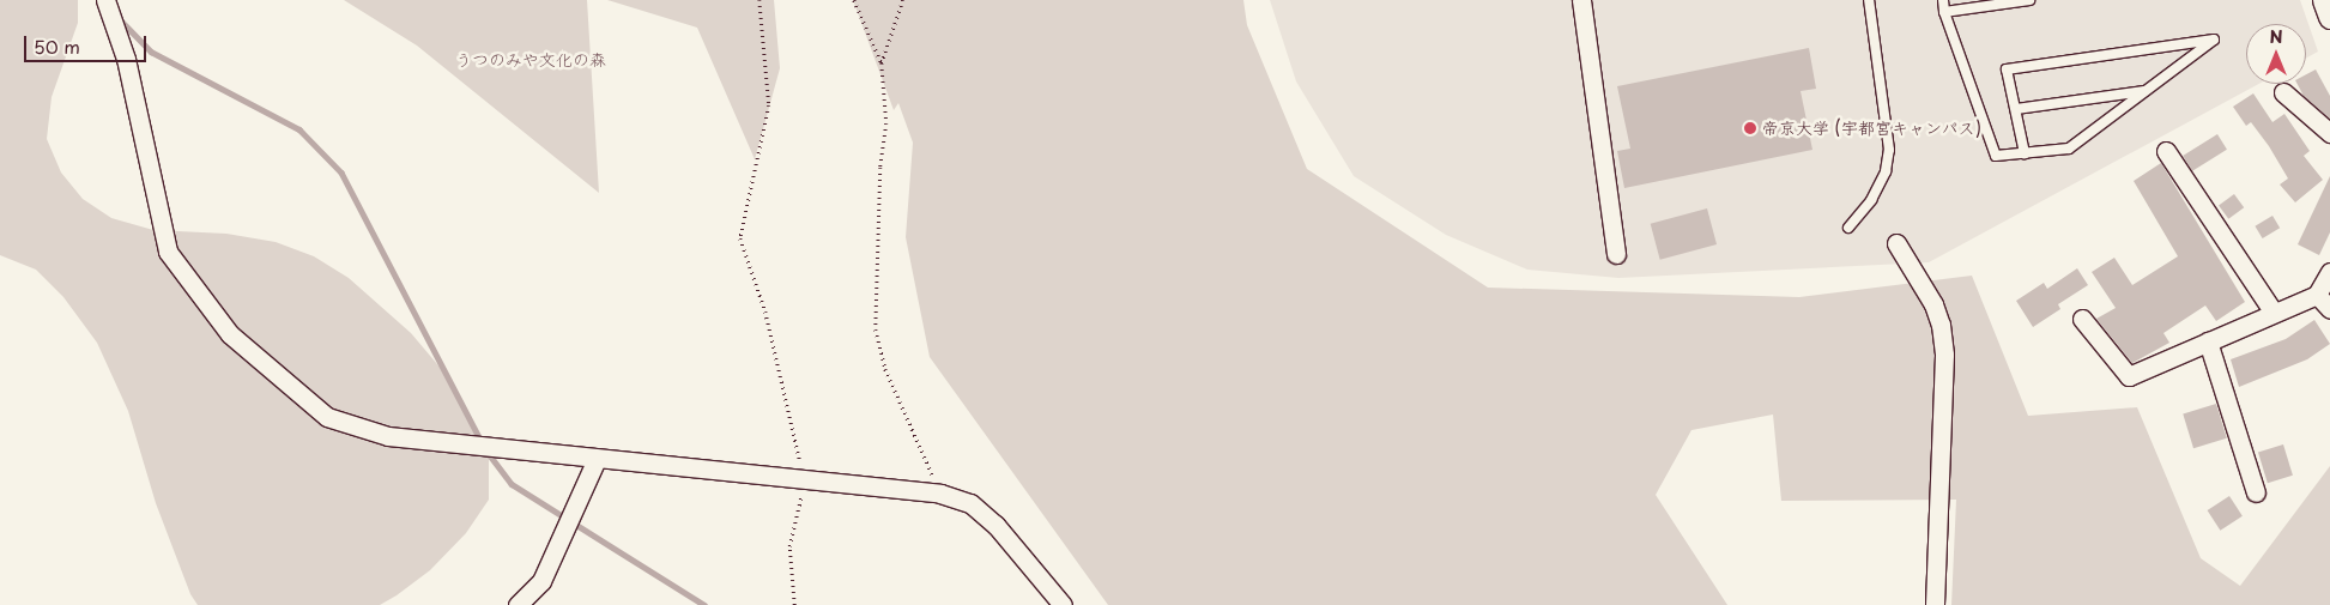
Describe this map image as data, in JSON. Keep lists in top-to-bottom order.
{
  "parks": ["うつのみや文化の森"],
  "places": ["帝京大学 (宇都宮キャンパス)"],
  "scale_bar": "50 m",
  "north": "top"
}
